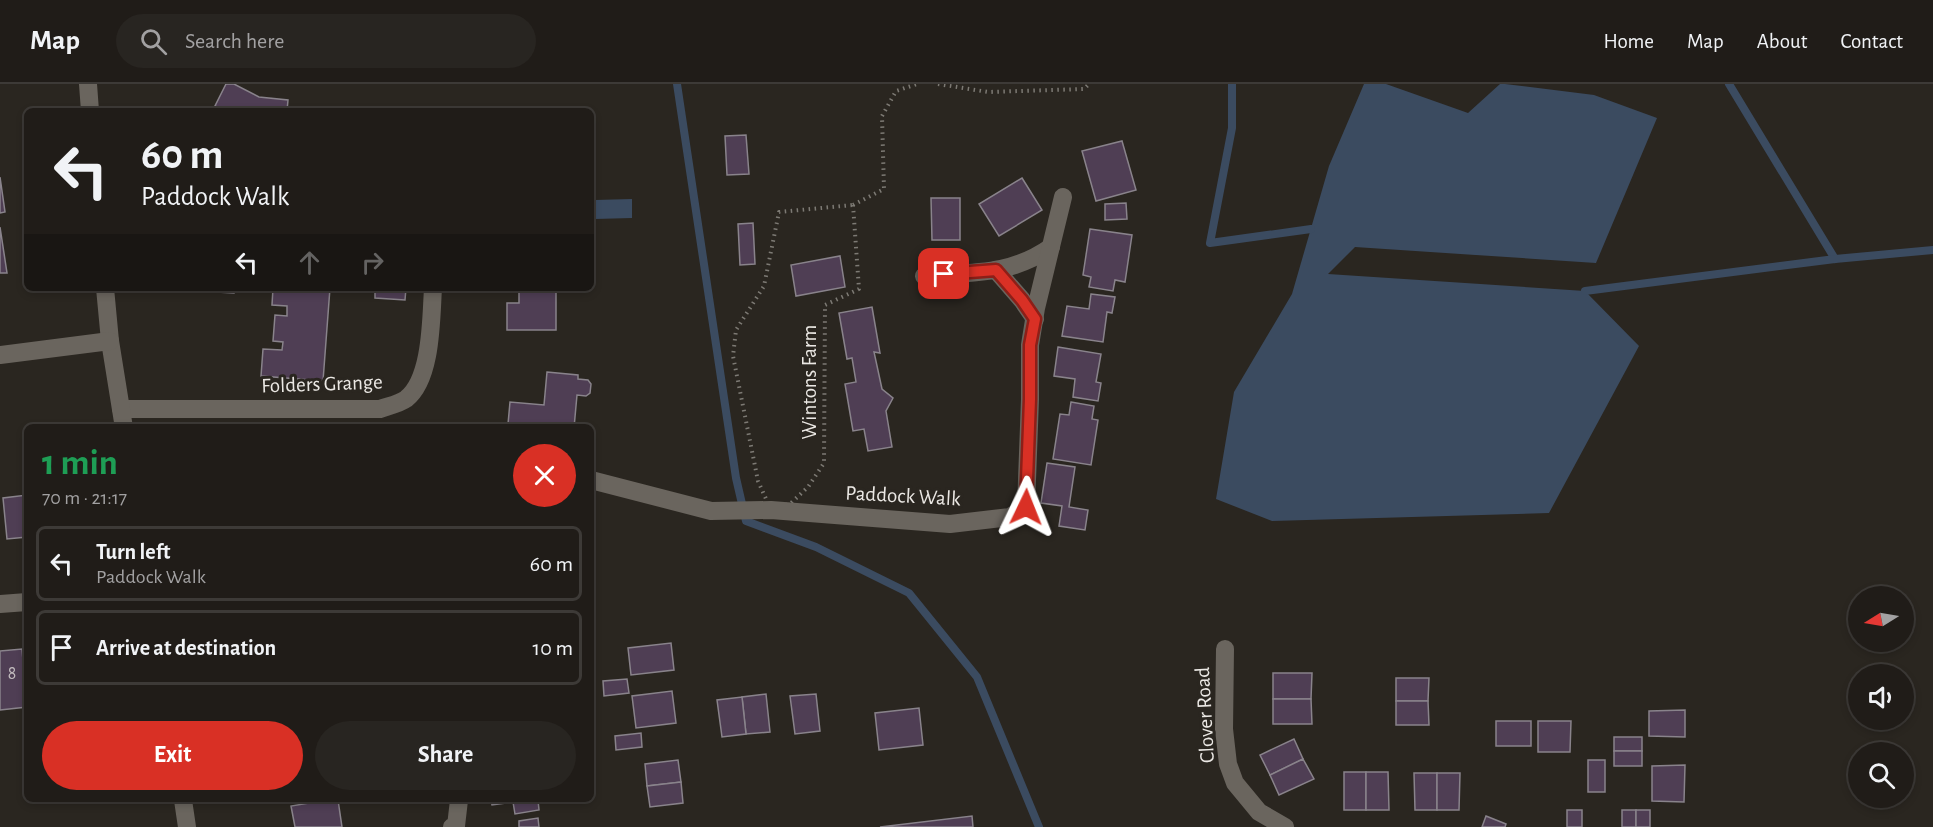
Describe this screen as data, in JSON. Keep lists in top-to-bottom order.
{
  "streets": {
    "street": ["Folders Grange", "Paddock Walk", "Clover Road"],
    "path": ["Wintons Farm"]
  },
  "crossings": [
    ["Wintons Farm", "Paddock Walk"]
  ],
  "house_numbers": ["8"],
  "north": "left",
  "page": {
    "header": "Map",
    "search": "Search here",
    "nav": [
      "Home",
      "Map",
      "About",
      "Contact"
    ],
    "turn": ["60 m", "Paddock Walk"],
    "heading": ["1 min", "70 m · 21:17"],
    "list": [
      {
        "name": "Turn left",
        "note": "Paddock Walk",
        "value": "60 m"
      },
      {
        "name": "Arrive at destination",
        "value": "10 m"
      }
    ],
    "buttons": ["Exit", "Share"]
  }
}
